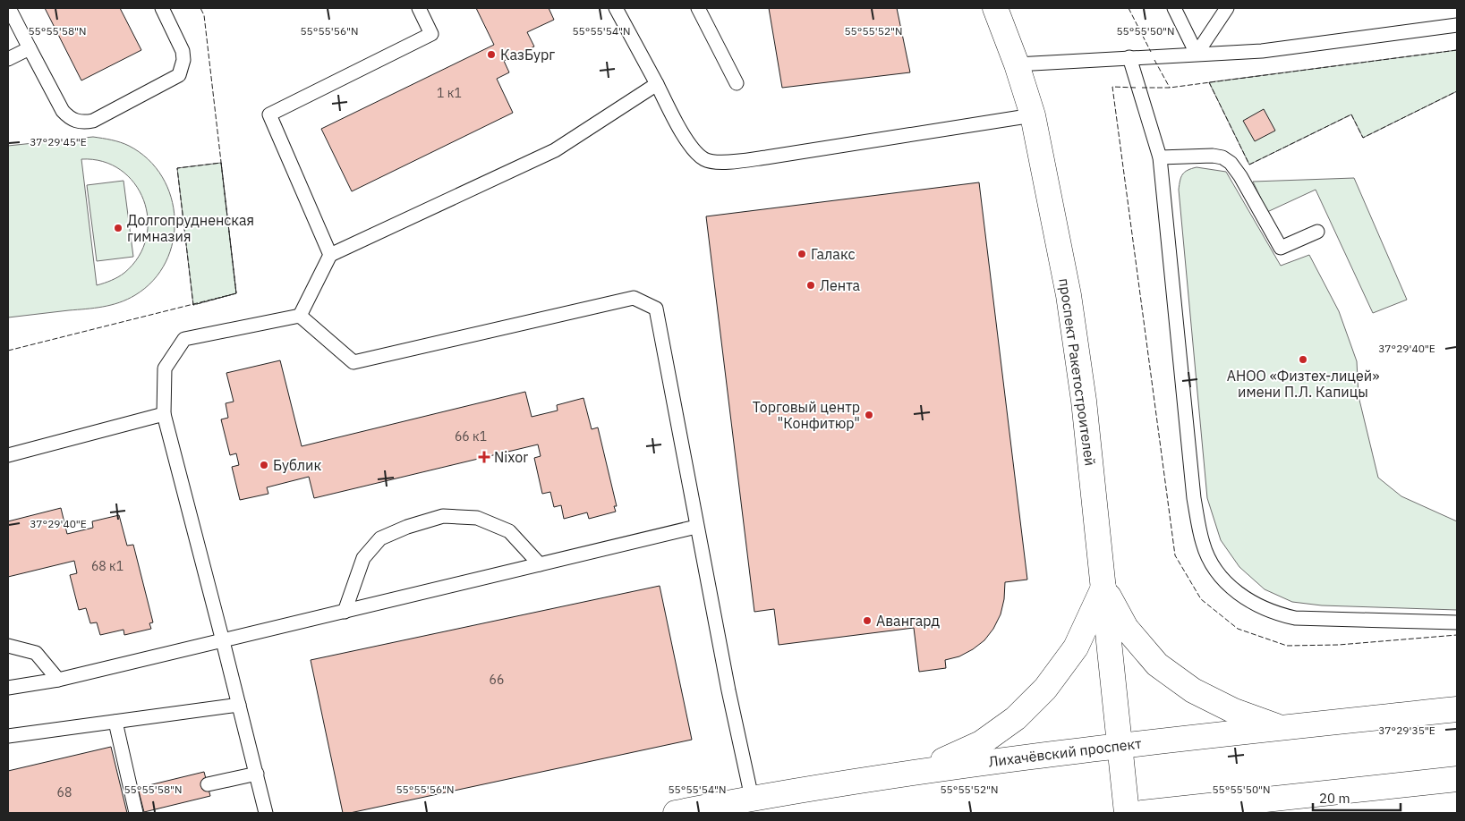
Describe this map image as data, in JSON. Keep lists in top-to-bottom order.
{
  "streets": {
    "main road": ["проспект Ракетостроителей", "Лихачёвский проспект"]
  },
  "crossings": [
    ["проспект Ракетостроителей", "Лихачёвский проспект"]
  ],
  "places": {
    "other": [
      "КазБург",
      "Долгопрудненская гимназия",
      "Галакс",
      "Лента",
      "АНОО «Физтех-лицей» имени П.Л. Капицы",
      "Торговый центр \"Конфитюр\"",
      "Бублик",
      "Авангард"
    ],
    "health": ["Nixor"]
  },
  "house_numbers": [
    "1 к1",
    "66 к1",
    "68 к1",
    "66",
    "68"
  ],
  "scale_bar": "20 m",
  "coordinates": [
    "55°55'58\"N",
    "55°55'56\"N",
    "55°55'54\"N",
    "55°55'52\"N",
    "55°55'50\"N",
    "37°29'45\"E",
    "37°29'40\"E",
    "37°29'35\"E"
  ]
}
